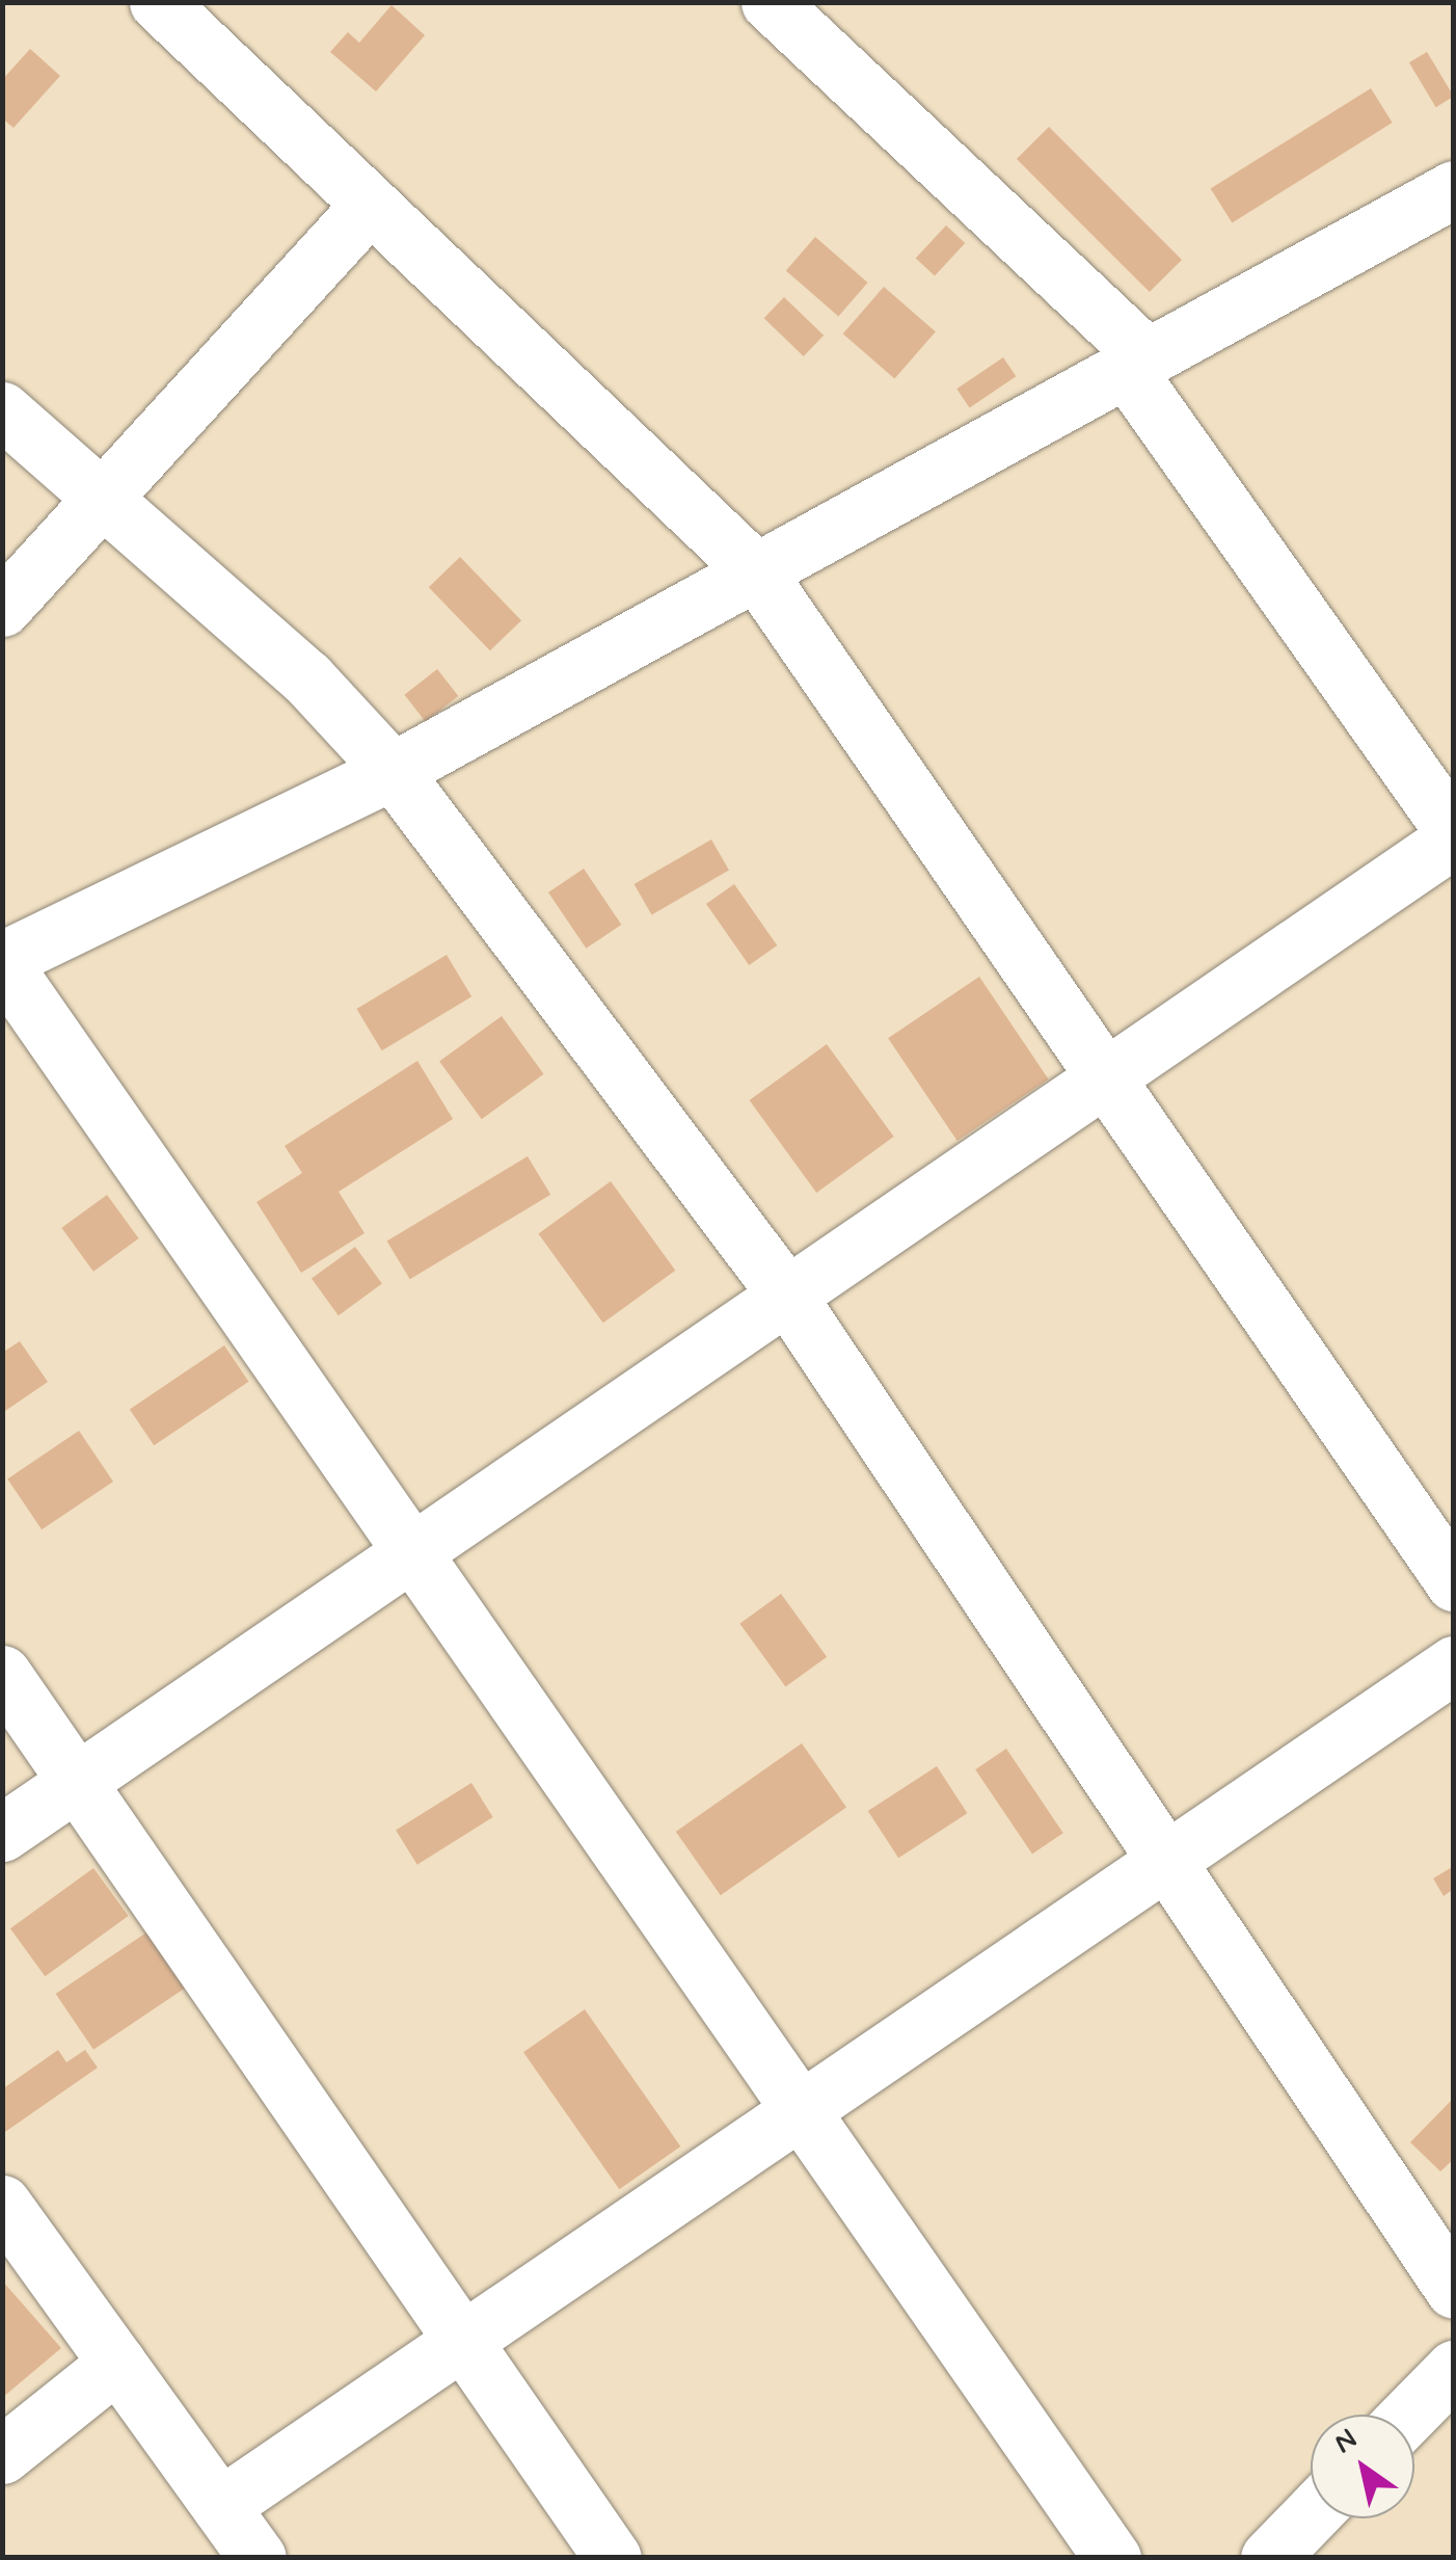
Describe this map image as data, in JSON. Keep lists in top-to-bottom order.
{
  "north": "top left"
}
